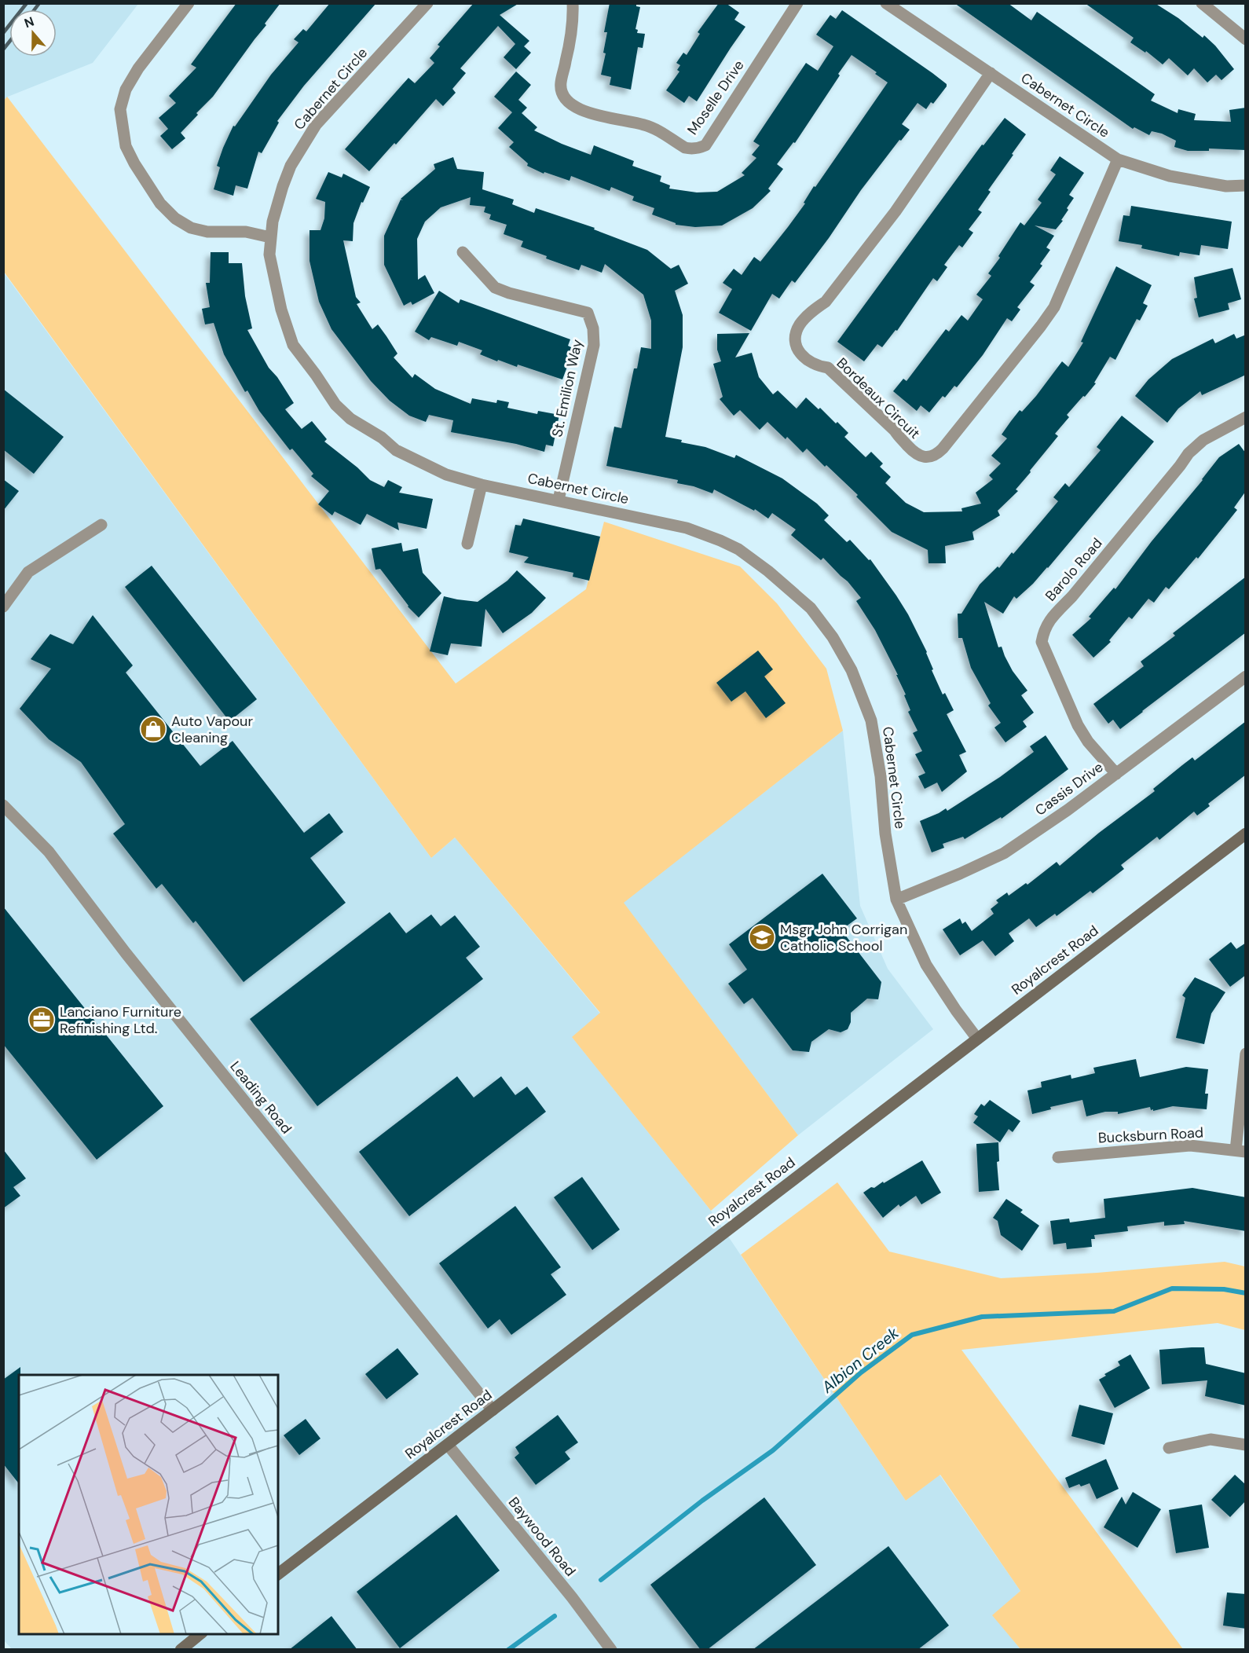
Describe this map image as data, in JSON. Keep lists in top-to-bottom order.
{
  "streets": {
    "street": [
      "Cabernet Circle",
      "Moselle Drive",
      "St. Emilion Way",
      "Bordeaux Circuit",
      "Barolo Road",
      "Cassis Drive",
      "Royalcrest Road",
      "Leading Road",
      "Bucksburn Road",
      "Baywood Road"
    ]
  },
  "crossings": [
    ["Cabernet Circle", "St. Emilion Way"],
    ["Cabernet Circle", "Bordeaux Circuit"],
    ["Cabernet Circle", "Cassis Drive"],
    ["Cabernet Circle", "Royalcrest Road"],
    ["Barolo Road", "Cassis Drive"],
    ["Royalcrest Road", "Leading Road"],
    ["Royalcrest Road", "Baywood Road"]
  ],
  "water": ["Albion Creek"],
  "places": {
    "shop": ["Auto Vapour Cleaning"],
    "school or university": ["Msgr John Corrigan Catholic School"],
    "office": ["Lanciano Furniture Refinishing Ltd."]
  },
  "north": "top"
}
